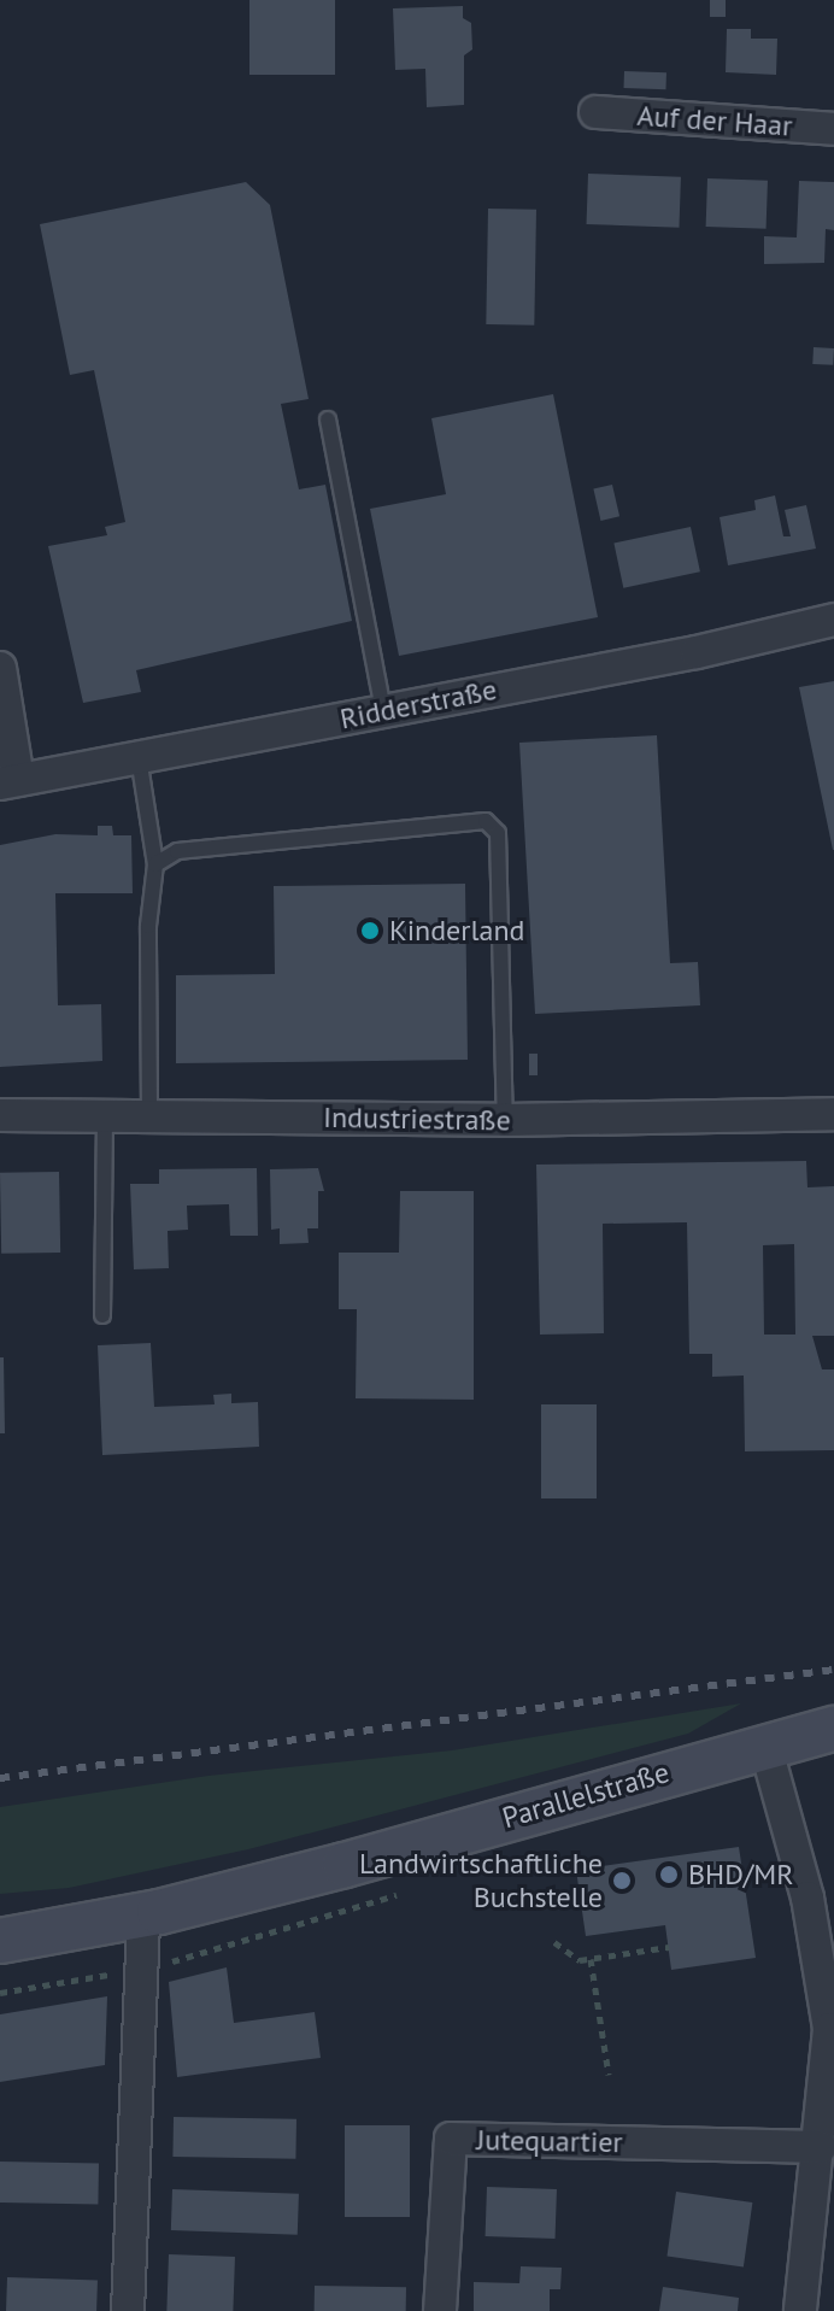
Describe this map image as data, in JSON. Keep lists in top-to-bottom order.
{
  "streets": {
    "main road": ["Parallelstraße"],
    "street": [
      "Auf der Haar",
      "Ridderstraße",
      "Industriestraße",
      "Jutequartier"
    ]
  },
  "places": ["Kinderland", "BHD/MR", "Landwirtschaftliche Buchstelle"]
}
